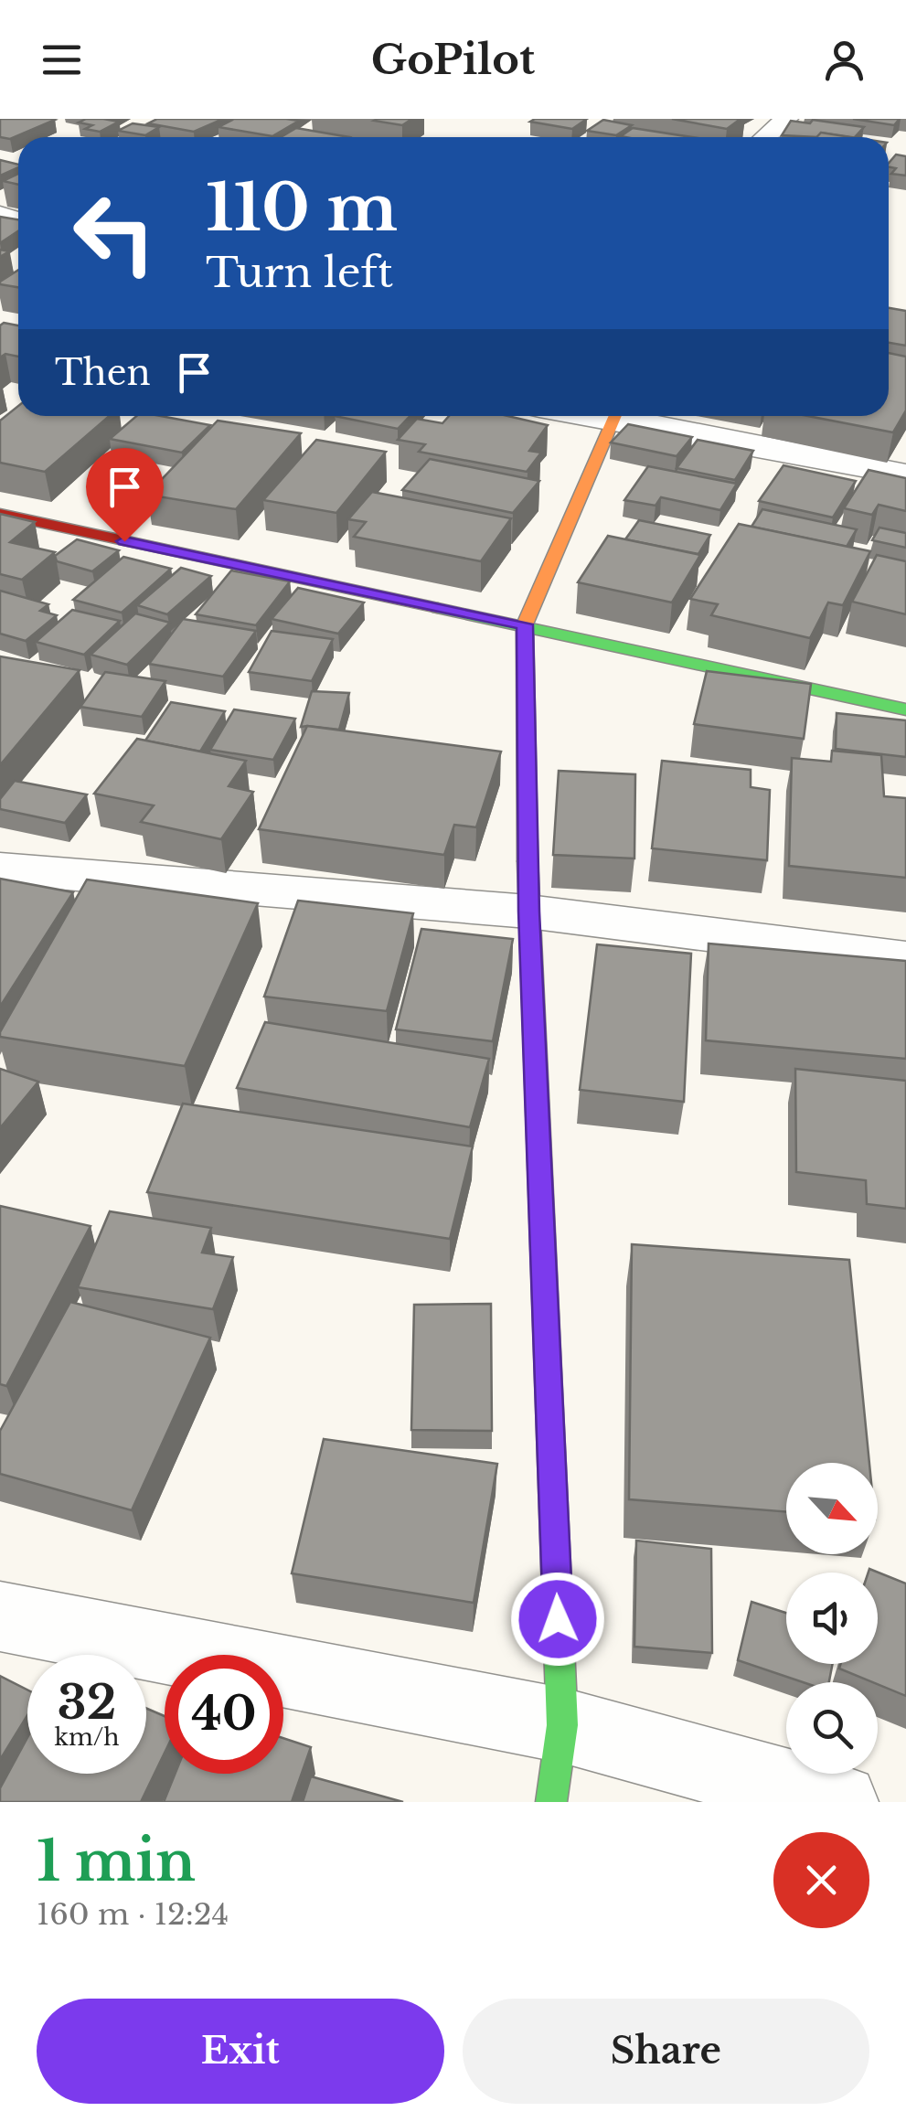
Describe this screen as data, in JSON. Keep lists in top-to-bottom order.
{
  "north": "bottom right",
  "page": {
    "header": "GoPilot",
    "turn": ["110 m", "Turn left"],
    "then": "Then",
    "speed": "32 km/h",
    "limit": "40",
    "heading": ["1 min", "160 m · 12:24"],
    "buttons": ["Exit", "Share"]
  }
}
